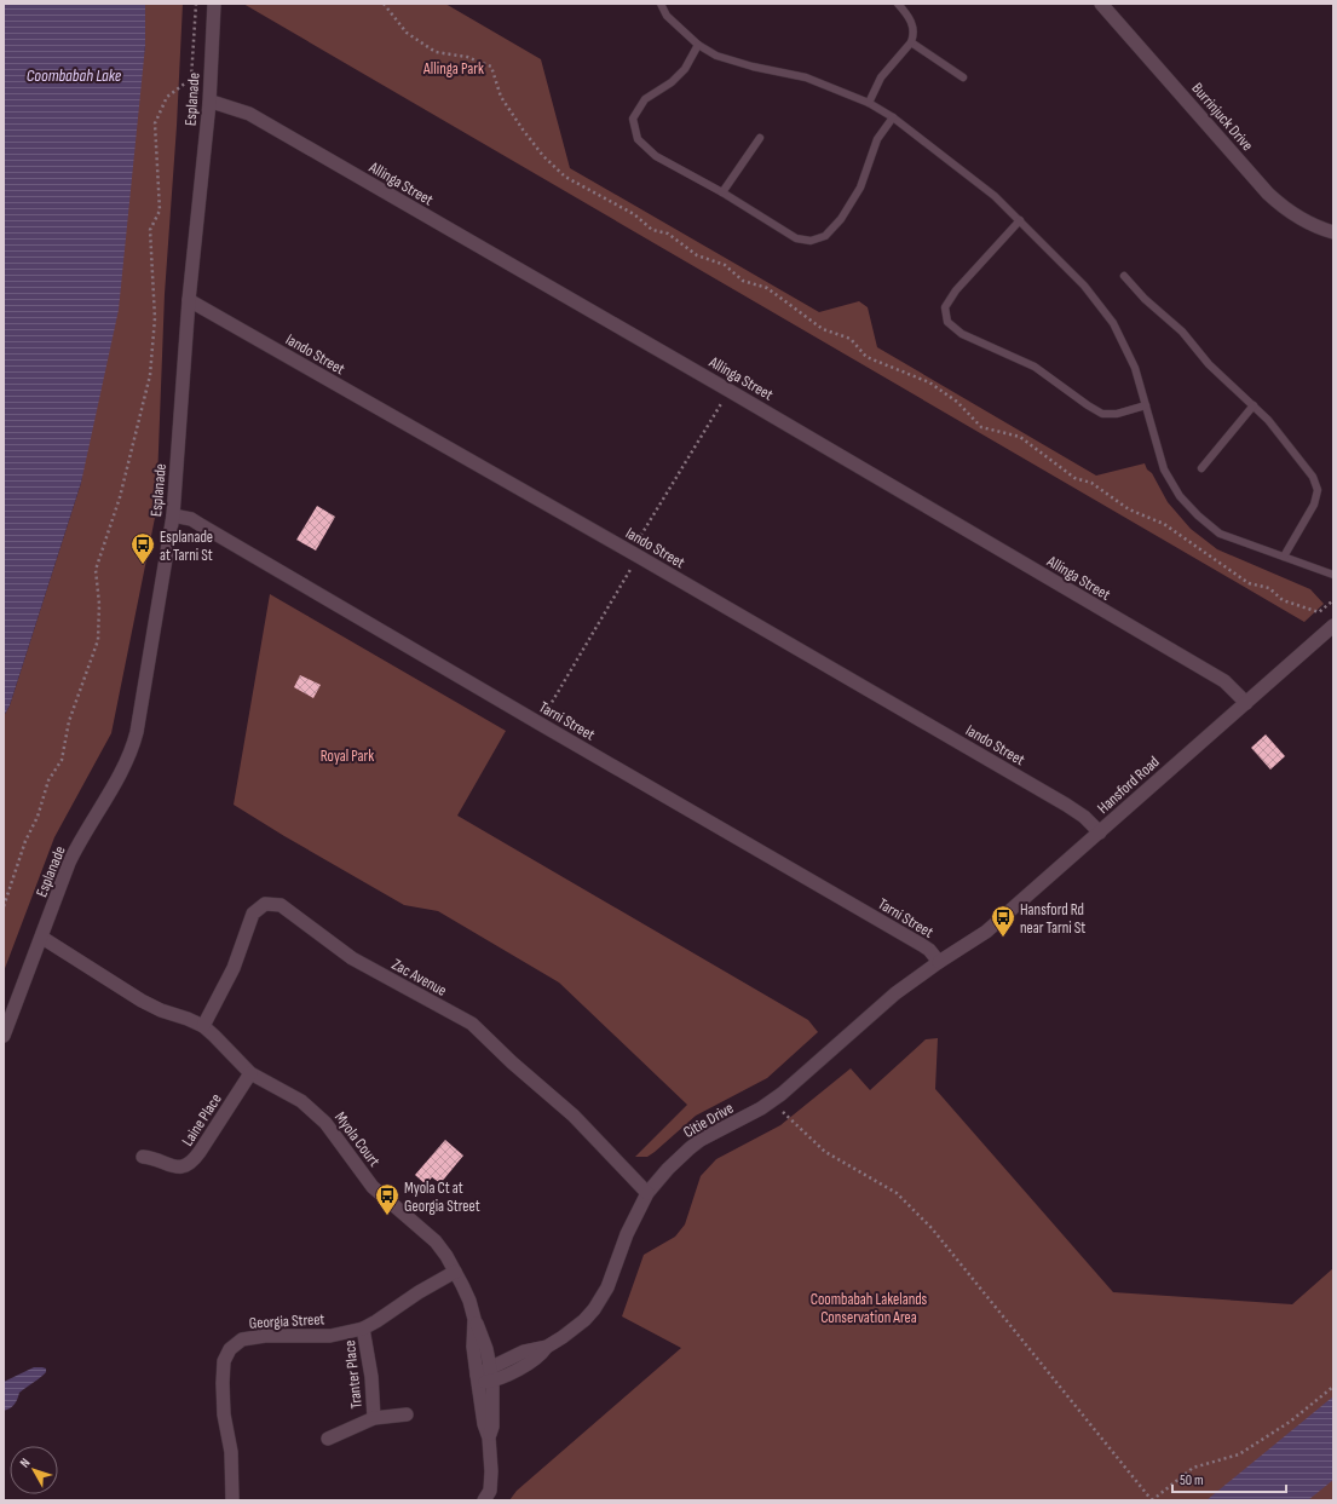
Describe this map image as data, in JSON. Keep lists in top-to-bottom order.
{
  "streets": {
    "street": [
      "Esplanade",
      "Burrinjuck Drive",
      "Allinga Street",
      "Iando Street",
      "Tarni Street",
      "Hansford Road",
      "Zac Avenue",
      "Laine Place",
      "Citie Drive",
      "Myola Court",
      "Georgia Street",
      "Tranter Place"
    ]
  },
  "crossings": [
    ["Esplanade", "Allinga Street"],
    ["Esplanade", "Iando Street"],
    ["Esplanade", "Tarni Street"],
    ["Esplanade", "Myola Court"],
    ["Allinga Street", "Hansford Road"],
    ["Iando Street", "Hansford Road"],
    ["Tarni Street", "Hansford Road"],
    ["Tarni Street", "Citie Drive"],
    ["Hansford Road", "Citie Drive"],
    ["Zac Avenue", "Citie Drive"],
    ["Zac Avenue", "Myola Court"],
    ["Laine Place", "Myola Court"],
    ["Citie Drive", "Myola Court"],
    ["Myola Court", "Georgia Street"],
    ["Georgia Street", "Tranter Place"]
  ],
  "water": ["Coombabah Lake"],
  "parks": ["Allinga Park", "Royal Park", "Coombabah Lakelands Conservation Area"],
  "places": {
    "bus stop": ["Esplanade at Tarni St", "Hansford Rd near Tarni St", "Myola Ct at Georgia Street"]
  },
  "scale_bar": "50 m",
  "north": "top left"
}
